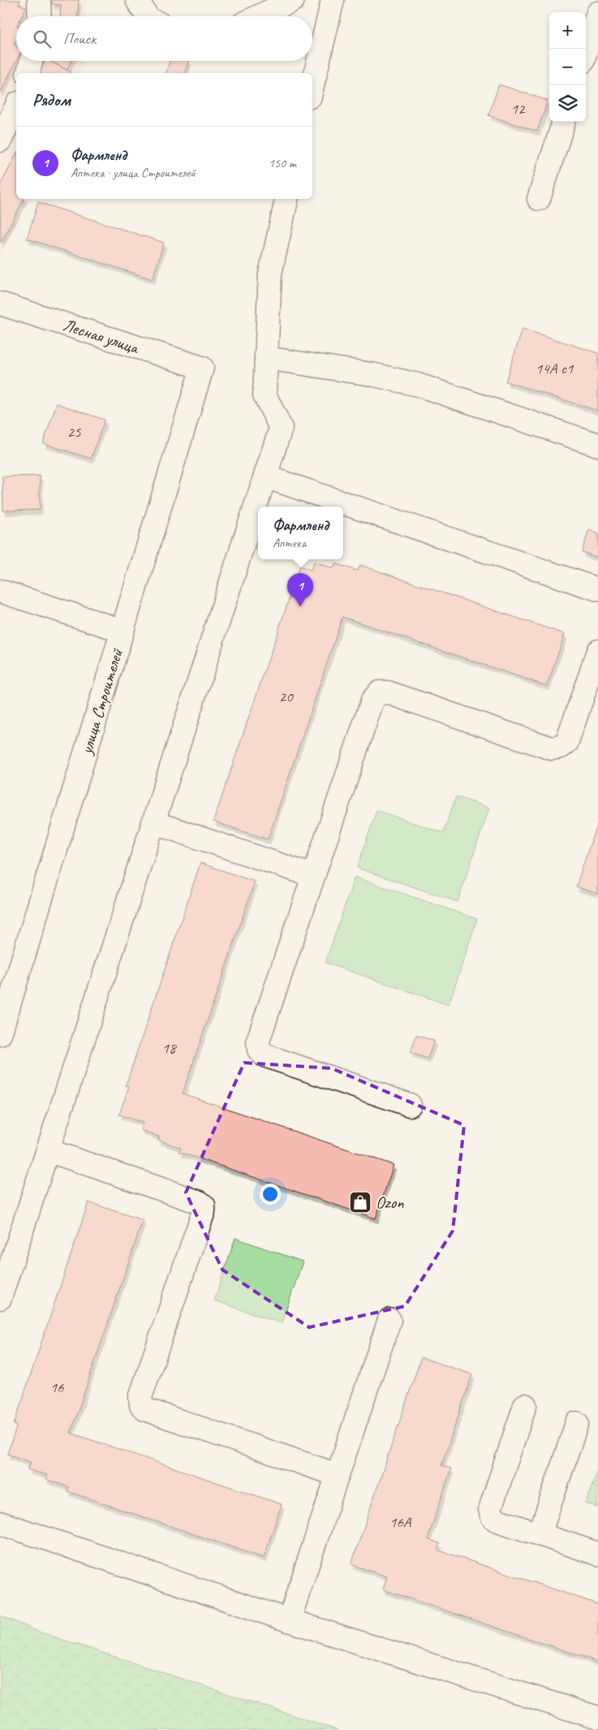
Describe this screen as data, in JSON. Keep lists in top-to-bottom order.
{
  "streets": {
    "street": ["Лесная улица", "улица Строителей"]
  },
  "crossings": [
    ["Лесная улица", "улица Строителей"]
  ],
  "places": {
    "shop": ["Ozon"]
  },
  "house_numbers": [
    "12",
    "14А с1",
    "25",
    "20",
    "18",
    "16",
    "16А"
  ],
  "page": {
    "map_buttons": ["+", "−"],
    "search": "Поиск",
    "heading": "Рядом",
    "list": [
      {
        "mark": "1",
        "name": "Фармленд",
        "note": "Аптека · улица Строителей",
        "value": "150 m"
      }
    ],
    "popup": ["Фармленд", "Аптека"],
    "pins": "1"
  }
}
